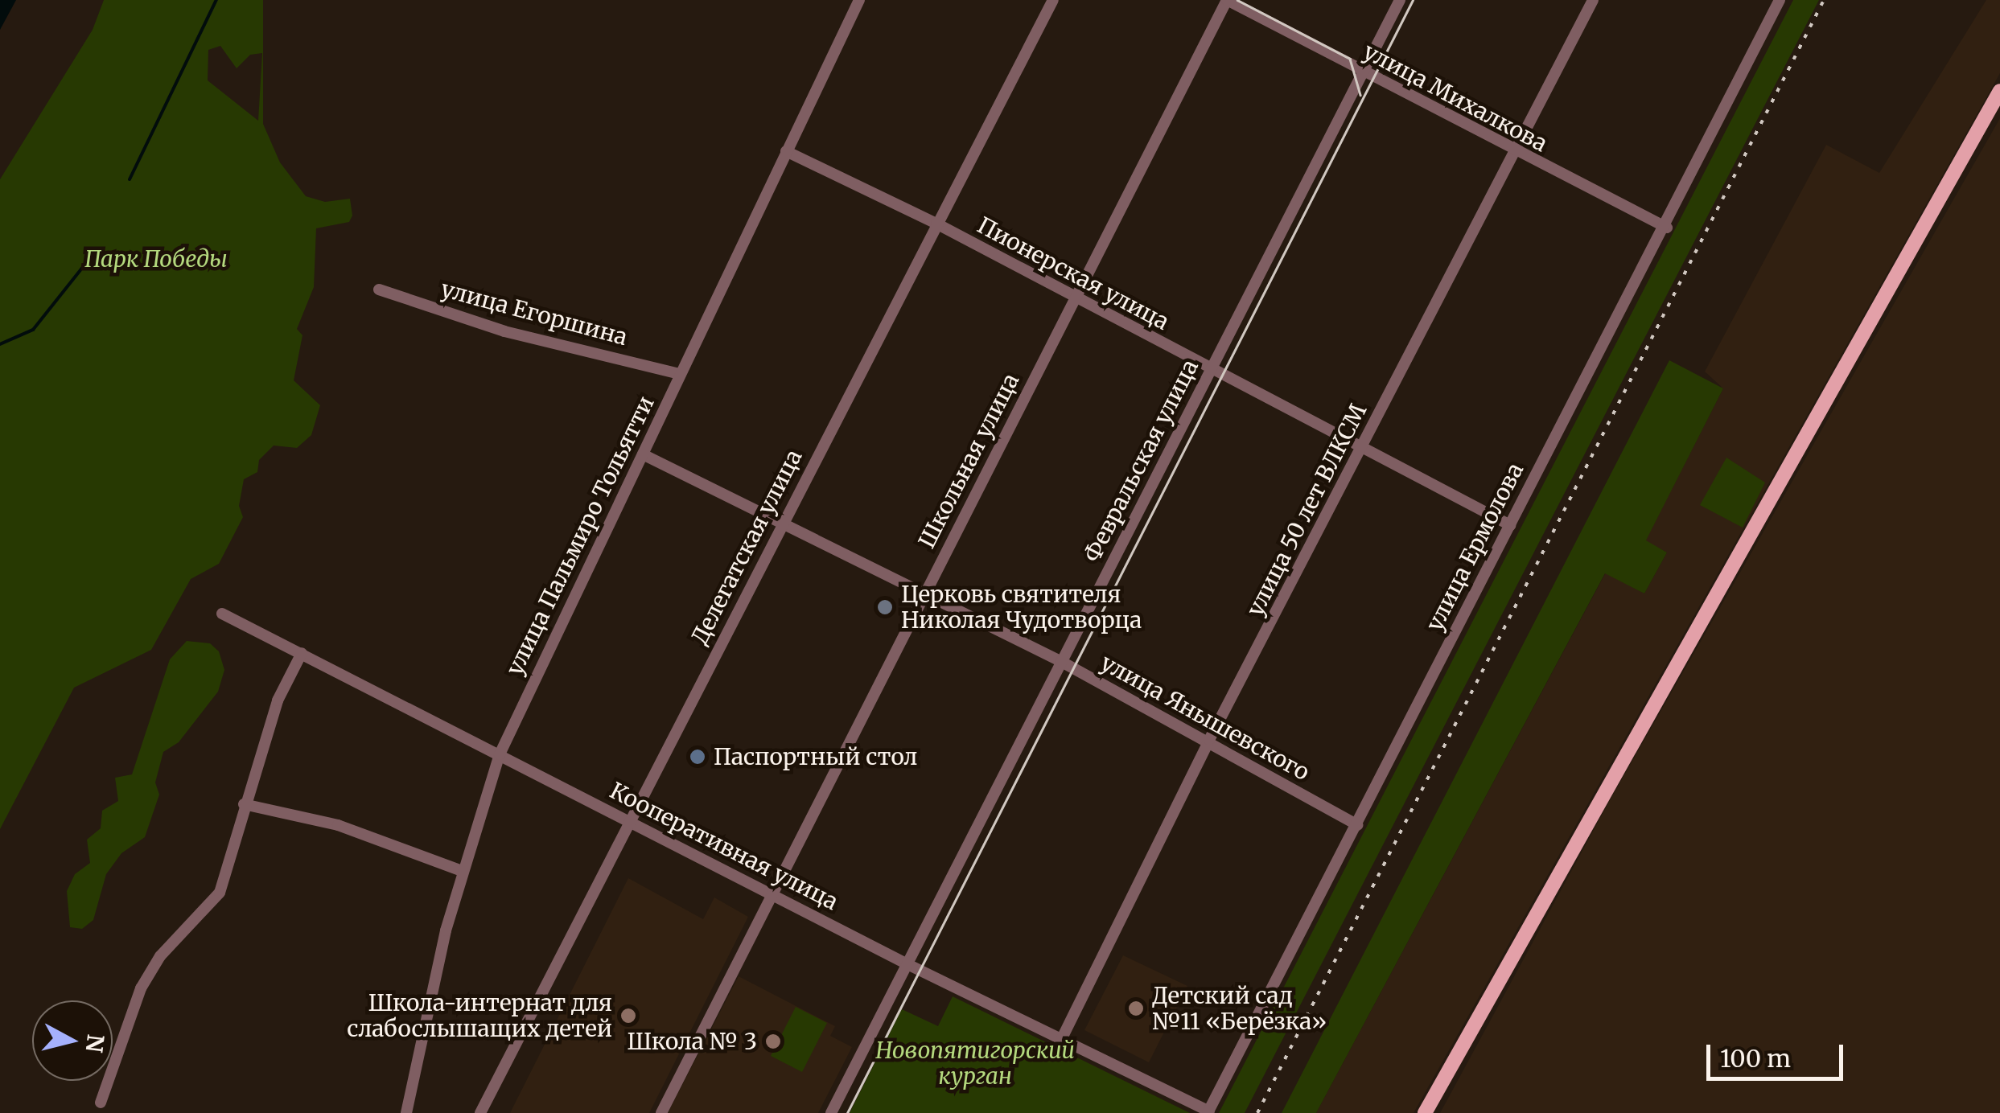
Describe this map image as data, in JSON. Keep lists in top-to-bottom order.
{
  "streets": {
    "street": [
      "улица Михалкова",
      "Пионерская улица",
      "улица Егоршина",
      "Школьная улица",
      "Февральская улица",
      "улица 50 лет ВЛКСМ",
      "улица Пальмиро Тольятти",
      "Делегатская улица",
      "улица Ермолова",
      "улица Янышевского",
      "Кооперативная улица"
    ]
  },
  "crossings": [
    ["улица Михалкова", "Школьная улица"],
    ["улица Михалкова", "Февральская улица"],
    ["улица Михалкова", "улица 50 лет ВЛКСМ"],
    ["улица Михалкова", "улица Ермолова"],
    ["Пионерская улица", "Школьная улица"],
    ["Пионерская улица", "Февральская улица"],
    ["Пионерская улица", "улица 50 лет ВЛКСМ"],
    ["Пионерская улица", "улица Пальмиро Тольятти"],
    ["Пионерская улица", "Делегатская улица"],
    ["Пионерская улица", "улица Ермолова"],
    ["улица Егоршина", "улица Пальмиро Тольятти"],
    ["Школьная улица", "улица Янышевского"],
    ["Школьная улица", "Кооперативная улица"],
    ["Февральская улица", "улица Янышевского"],
    ["Февральская улица", "Кооперативная улица"],
    ["улица 50 лет ВЛКСМ", "улица Янышевского"],
    ["улица 50 лет ВЛКСМ", "Кооперативная улица"],
    ["улица Пальмиро Тольятти", "улица Янышевского"],
    ["улица Пальмиро Тольятти", "Кооперативная улица"],
    ["Делегатская улица", "улица Янышевского"],
    ["Делегатская улица", "Кооперативная улица"],
    ["улица Ермолова", "улица Янышевского"],
    ["улица Ермолова", "Кооперативная улица"]
  ],
  "parks": ["Парк Победы", "Новопятигорский курган"],
  "places": [
    "Церковь святителя Николая Чудотворца",
    "Паспортный стол",
    "Детский сад №11 «Берёзка»",
    "Школа-интернат для слабослышащих детей",
    "Школа № 3"
  ],
  "scale_bar": "100 m",
  "north": "right"
}
